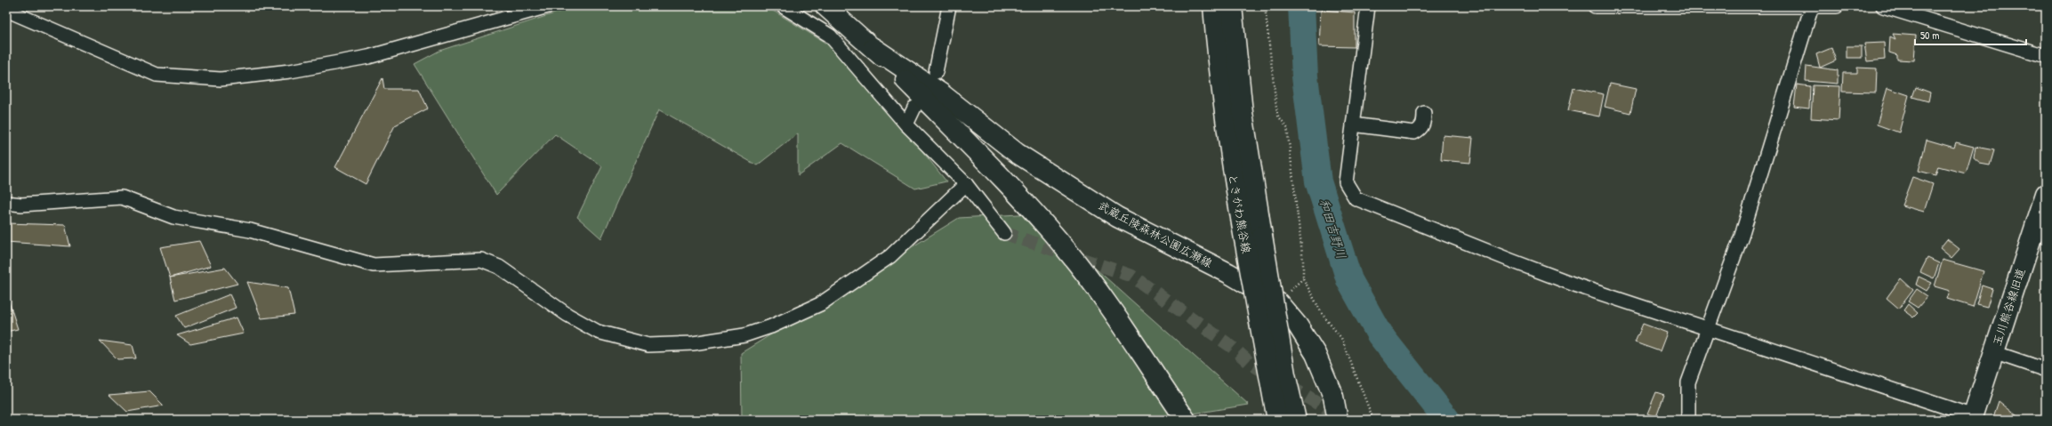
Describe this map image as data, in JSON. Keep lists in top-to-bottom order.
{
  "streets": {
    "main road": ["ときがわ熊谷線", "武蔵丘陵森林公園広瀬線", "玉川熊谷線旧道"]
  },
  "water": ["和田吉野川"],
  "scale_bar": "50 m"
}
